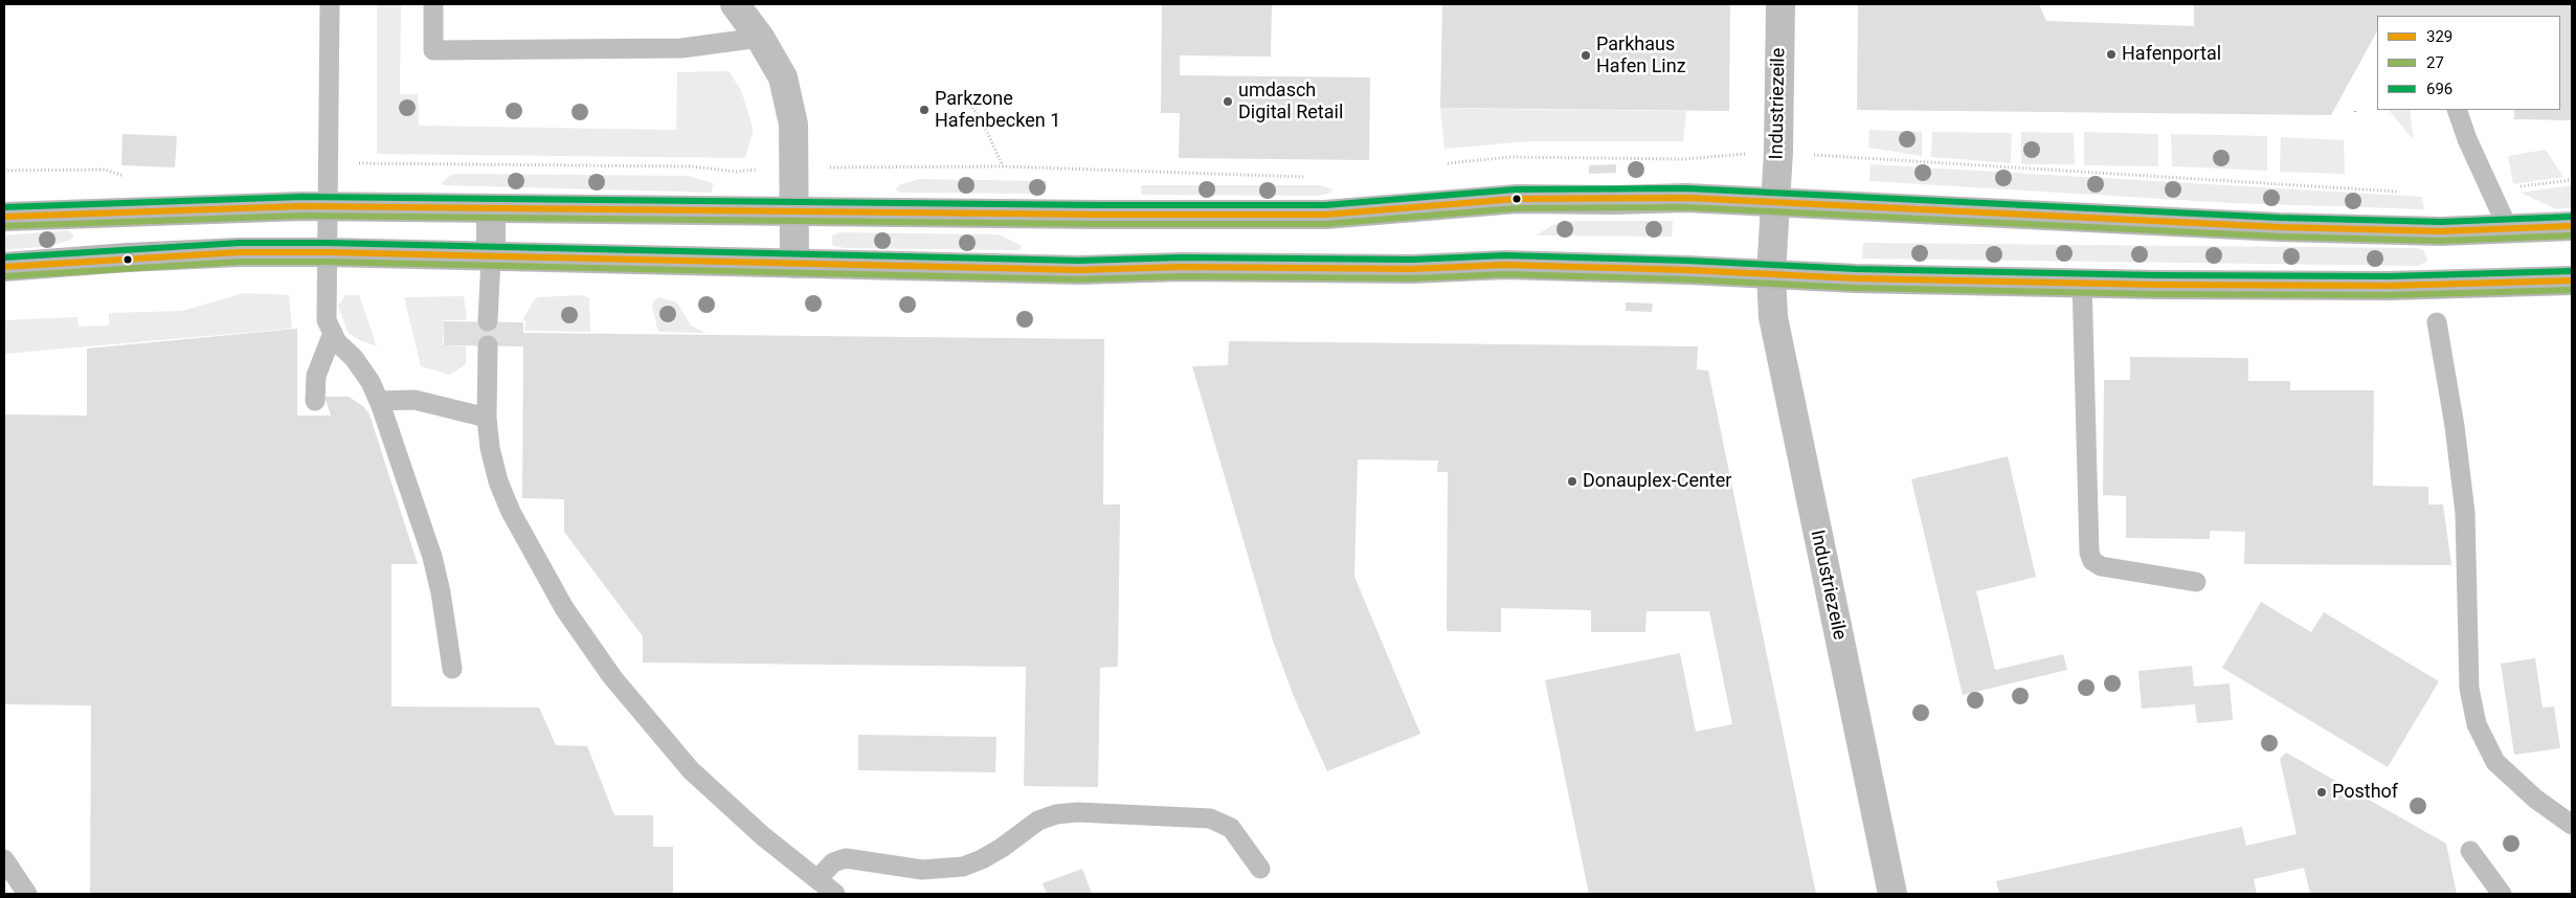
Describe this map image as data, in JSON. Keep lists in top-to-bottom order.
{
  "streets": {
    "street": ["Industriezeile"]
  },
  "places": [
    "Hafenportal",
    "Parkhaus Hafen Linz",
    "umdasch Digital Retail",
    "Parkzone Hafenbecken 1",
    "Donauplex-Center",
    "Posthof"
  ],
  "lines": ["transit line 696", "transit line 329", "transit line 27"],
  "legend": ["329", "27", "696"]
}
